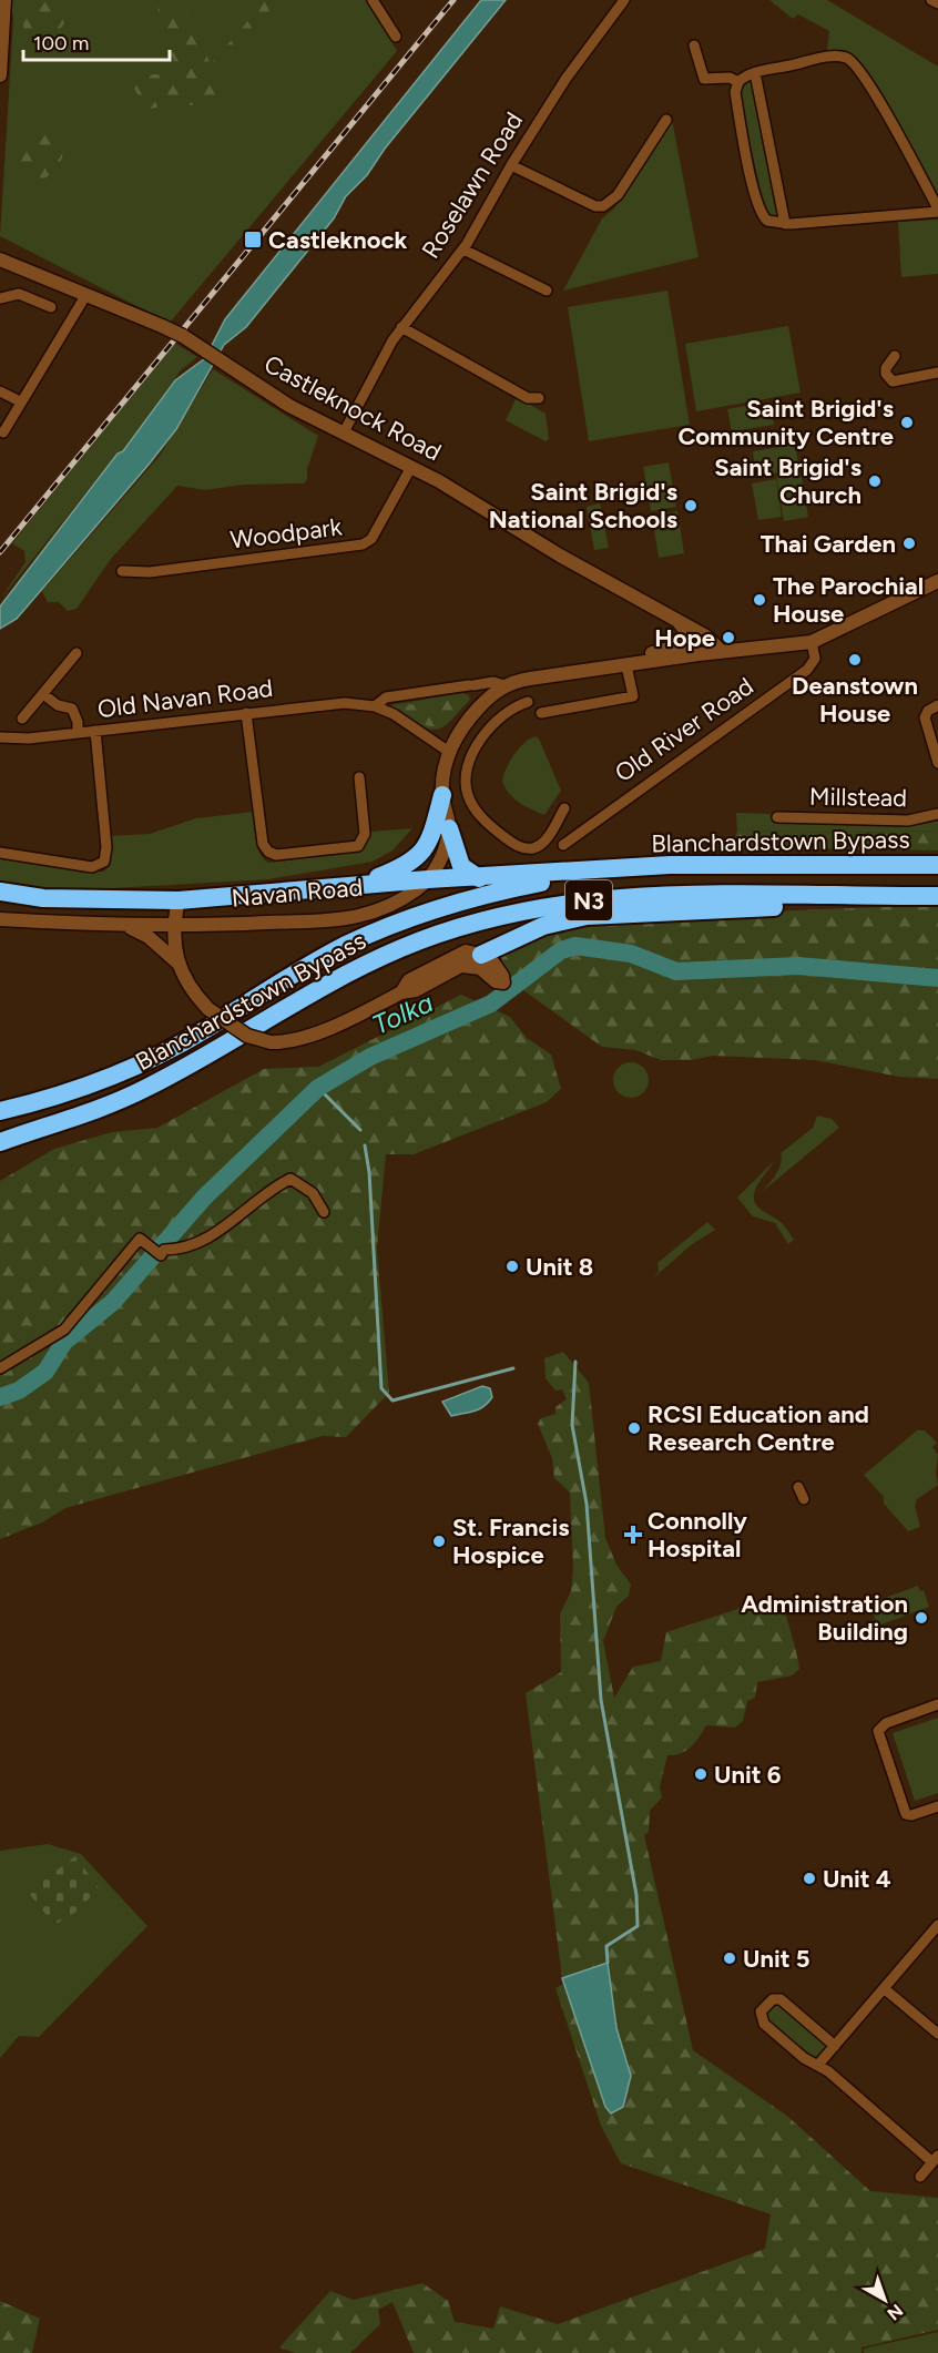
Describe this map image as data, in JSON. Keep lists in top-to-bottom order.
{
  "streets": {
    "highway": ["Blanchardstown Bypass", "Navan Road", "N3"],
    "main road": ["Castleknock Road"],
    "street": [
      "Roselawn Road",
      "Woodpark",
      "Old Navan Road",
      "Old River Road",
      "Millstead"
    ]
  },
  "crossings": [
    ["Roselawn Road", "Castleknock Road"],
    ["Castleknock Road", "Woodpark"],
    ["Castleknock Road", "Navan Road"],
    ["Old Navan Road", "Navan Road"],
    ["Old River Road", "Navan Road"],
    ["Blanchardstown Bypass", "Navan Road"],
    ["Blanchardstown Bypass", "N3"]
  ],
  "water": ["Tolka"],
  "places": {
    "transit": ["Castleknock"],
    "other": [
      "Saint Brigid's Community Centre",
      "Saint Brigid's Church",
      "Saint Brigid's National Schools",
      "Thai Garden",
      "The Parochial House",
      "Hope",
      "Deanstown House",
      "Unit 8",
      "RCSI Education and Research Centre",
      "St. Francis Hospice",
      "Administration Building",
      "Unit 6",
      "Unit 4",
      "Unit 5"
    ],
    "health": ["Connolly Hospital"]
  },
  "scale_bar": "100 m",
  "north": "bottom right"
}
